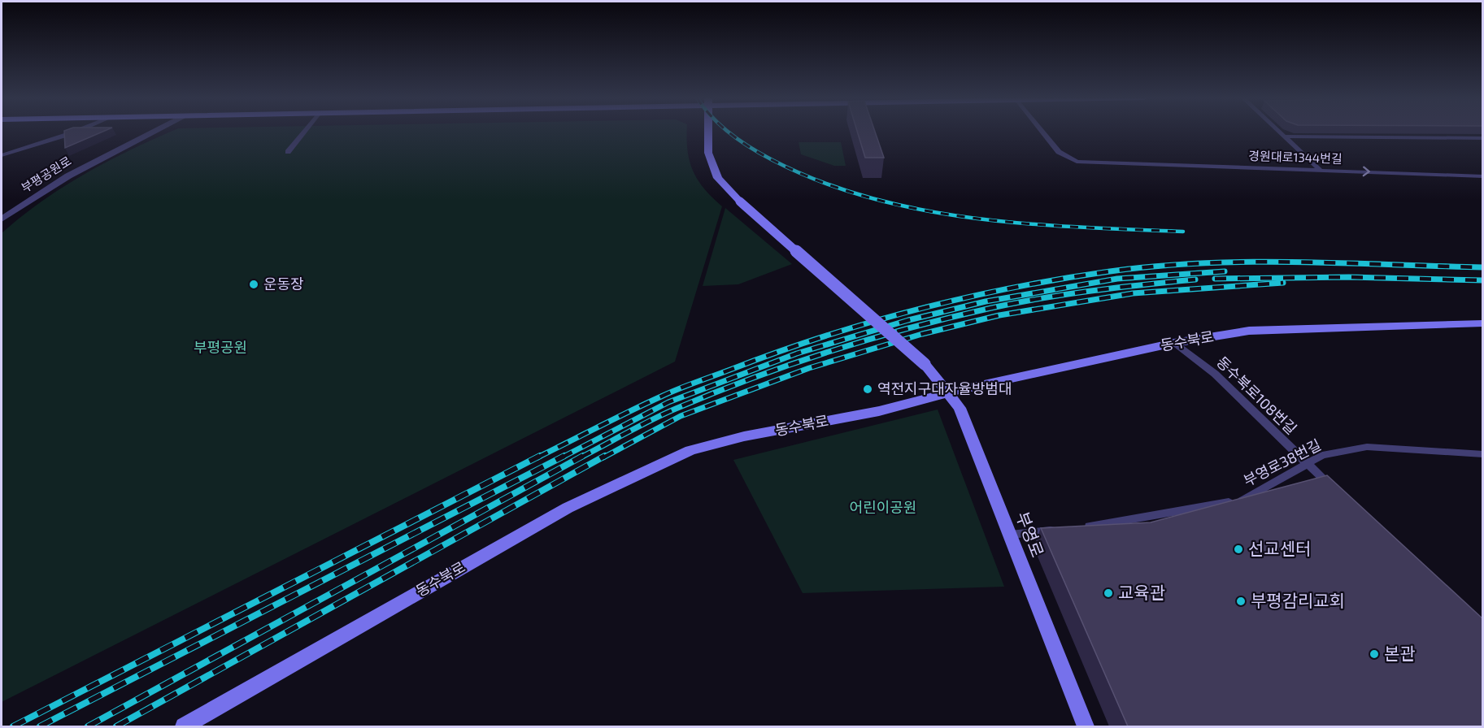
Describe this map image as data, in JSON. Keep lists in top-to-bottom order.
{
  "streets": {
    "main road": ["동수북로", "부영로"],
    "street": ["부평공원로"],
    "lane": ["경원대로1344번길", "동수북로108번길", "부영로38번길"]
  },
  "crossings": [
    ["동수북로", "동수북로108번길"],
    ["동수북로", "부영로"],
    ["동수북로108번길", "부영로38번길"]
  ],
  "parks": ["부평공원", "어린이공원"],
  "places": [
    "운동장",
    "역전지구대자율방범대",
    "선교센터",
    "교육관",
    "부평감리교회",
    "본관"
  ]
}
